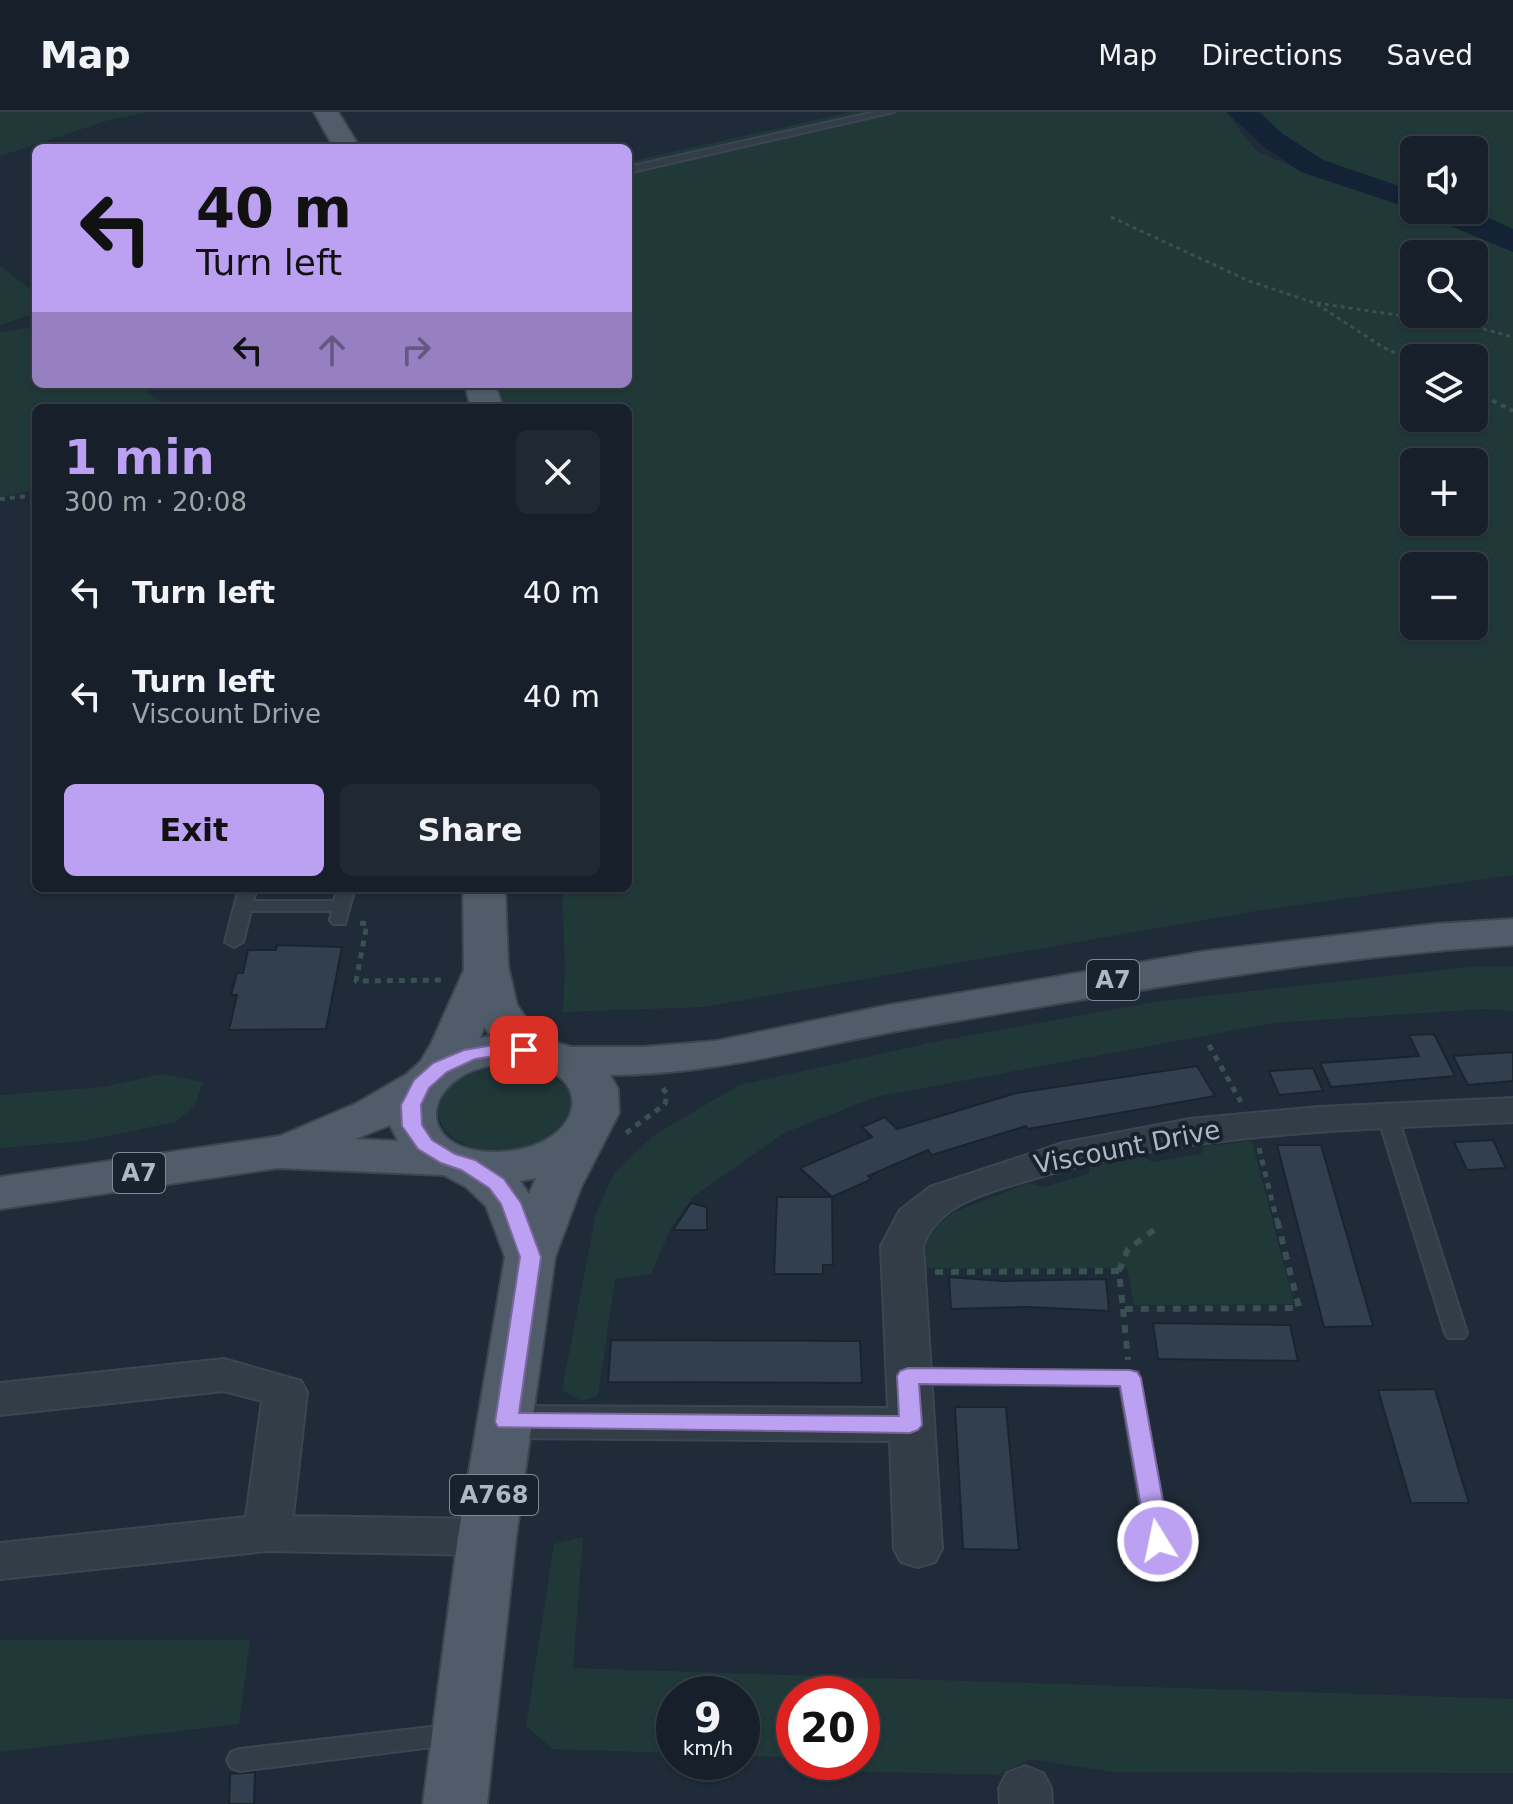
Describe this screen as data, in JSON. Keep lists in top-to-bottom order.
{
  "streets": {
    "main road": ["A7", "A768"],
    "street": ["Viscount Drive"]
  },
  "crossings": [
    ["A7", "A768"]
  ],
  "page": {
    "header": "Map",
    "nav": ["Map", "Directions", "Saved"],
    "map_buttons": ["+", "−"],
    "turn": ["40 m", "Turn left"],
    "heading": ["1 min", "300 m · 20:08"],
    "list": [
      {
        "name": "Turn left",
        "value": "40 m"
      },
      {
        "name": "Turn left",
        "note": "Viscount Drive",
        "value": "40 m"
      }
    ],
    "buttons": ["Exit", "Share"],
    "speed": "9 km/h",
    "limit": "20"
  }
}
